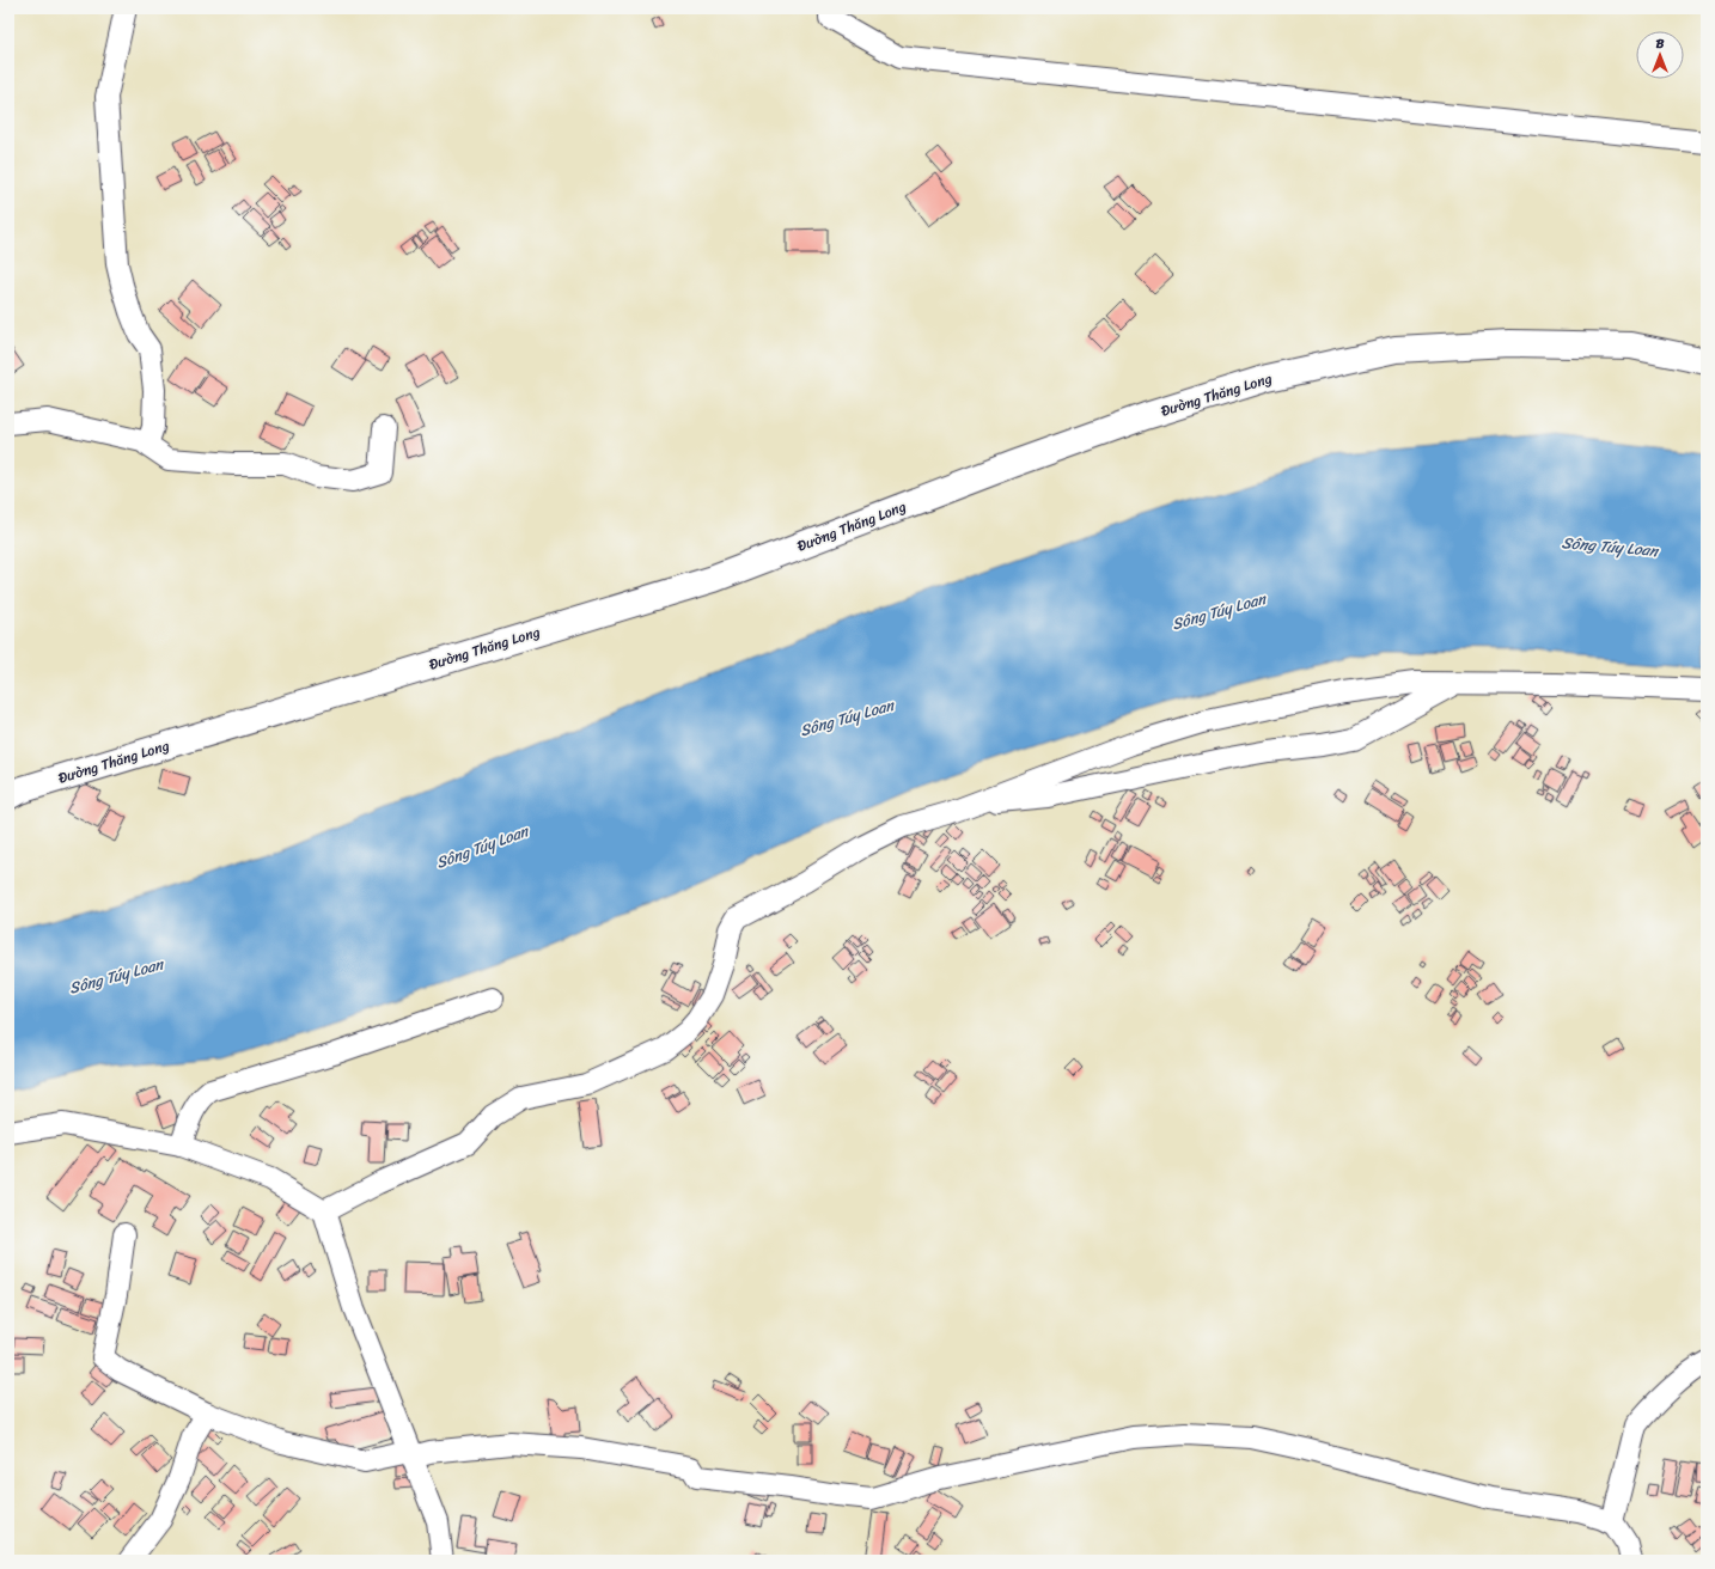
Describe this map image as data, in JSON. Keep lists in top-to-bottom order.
{
  "streets": {
    "street": ["Đường Thăng Long"]
  },
  "water": ["Sông Túy Loan"],
  "north": "top"
}
